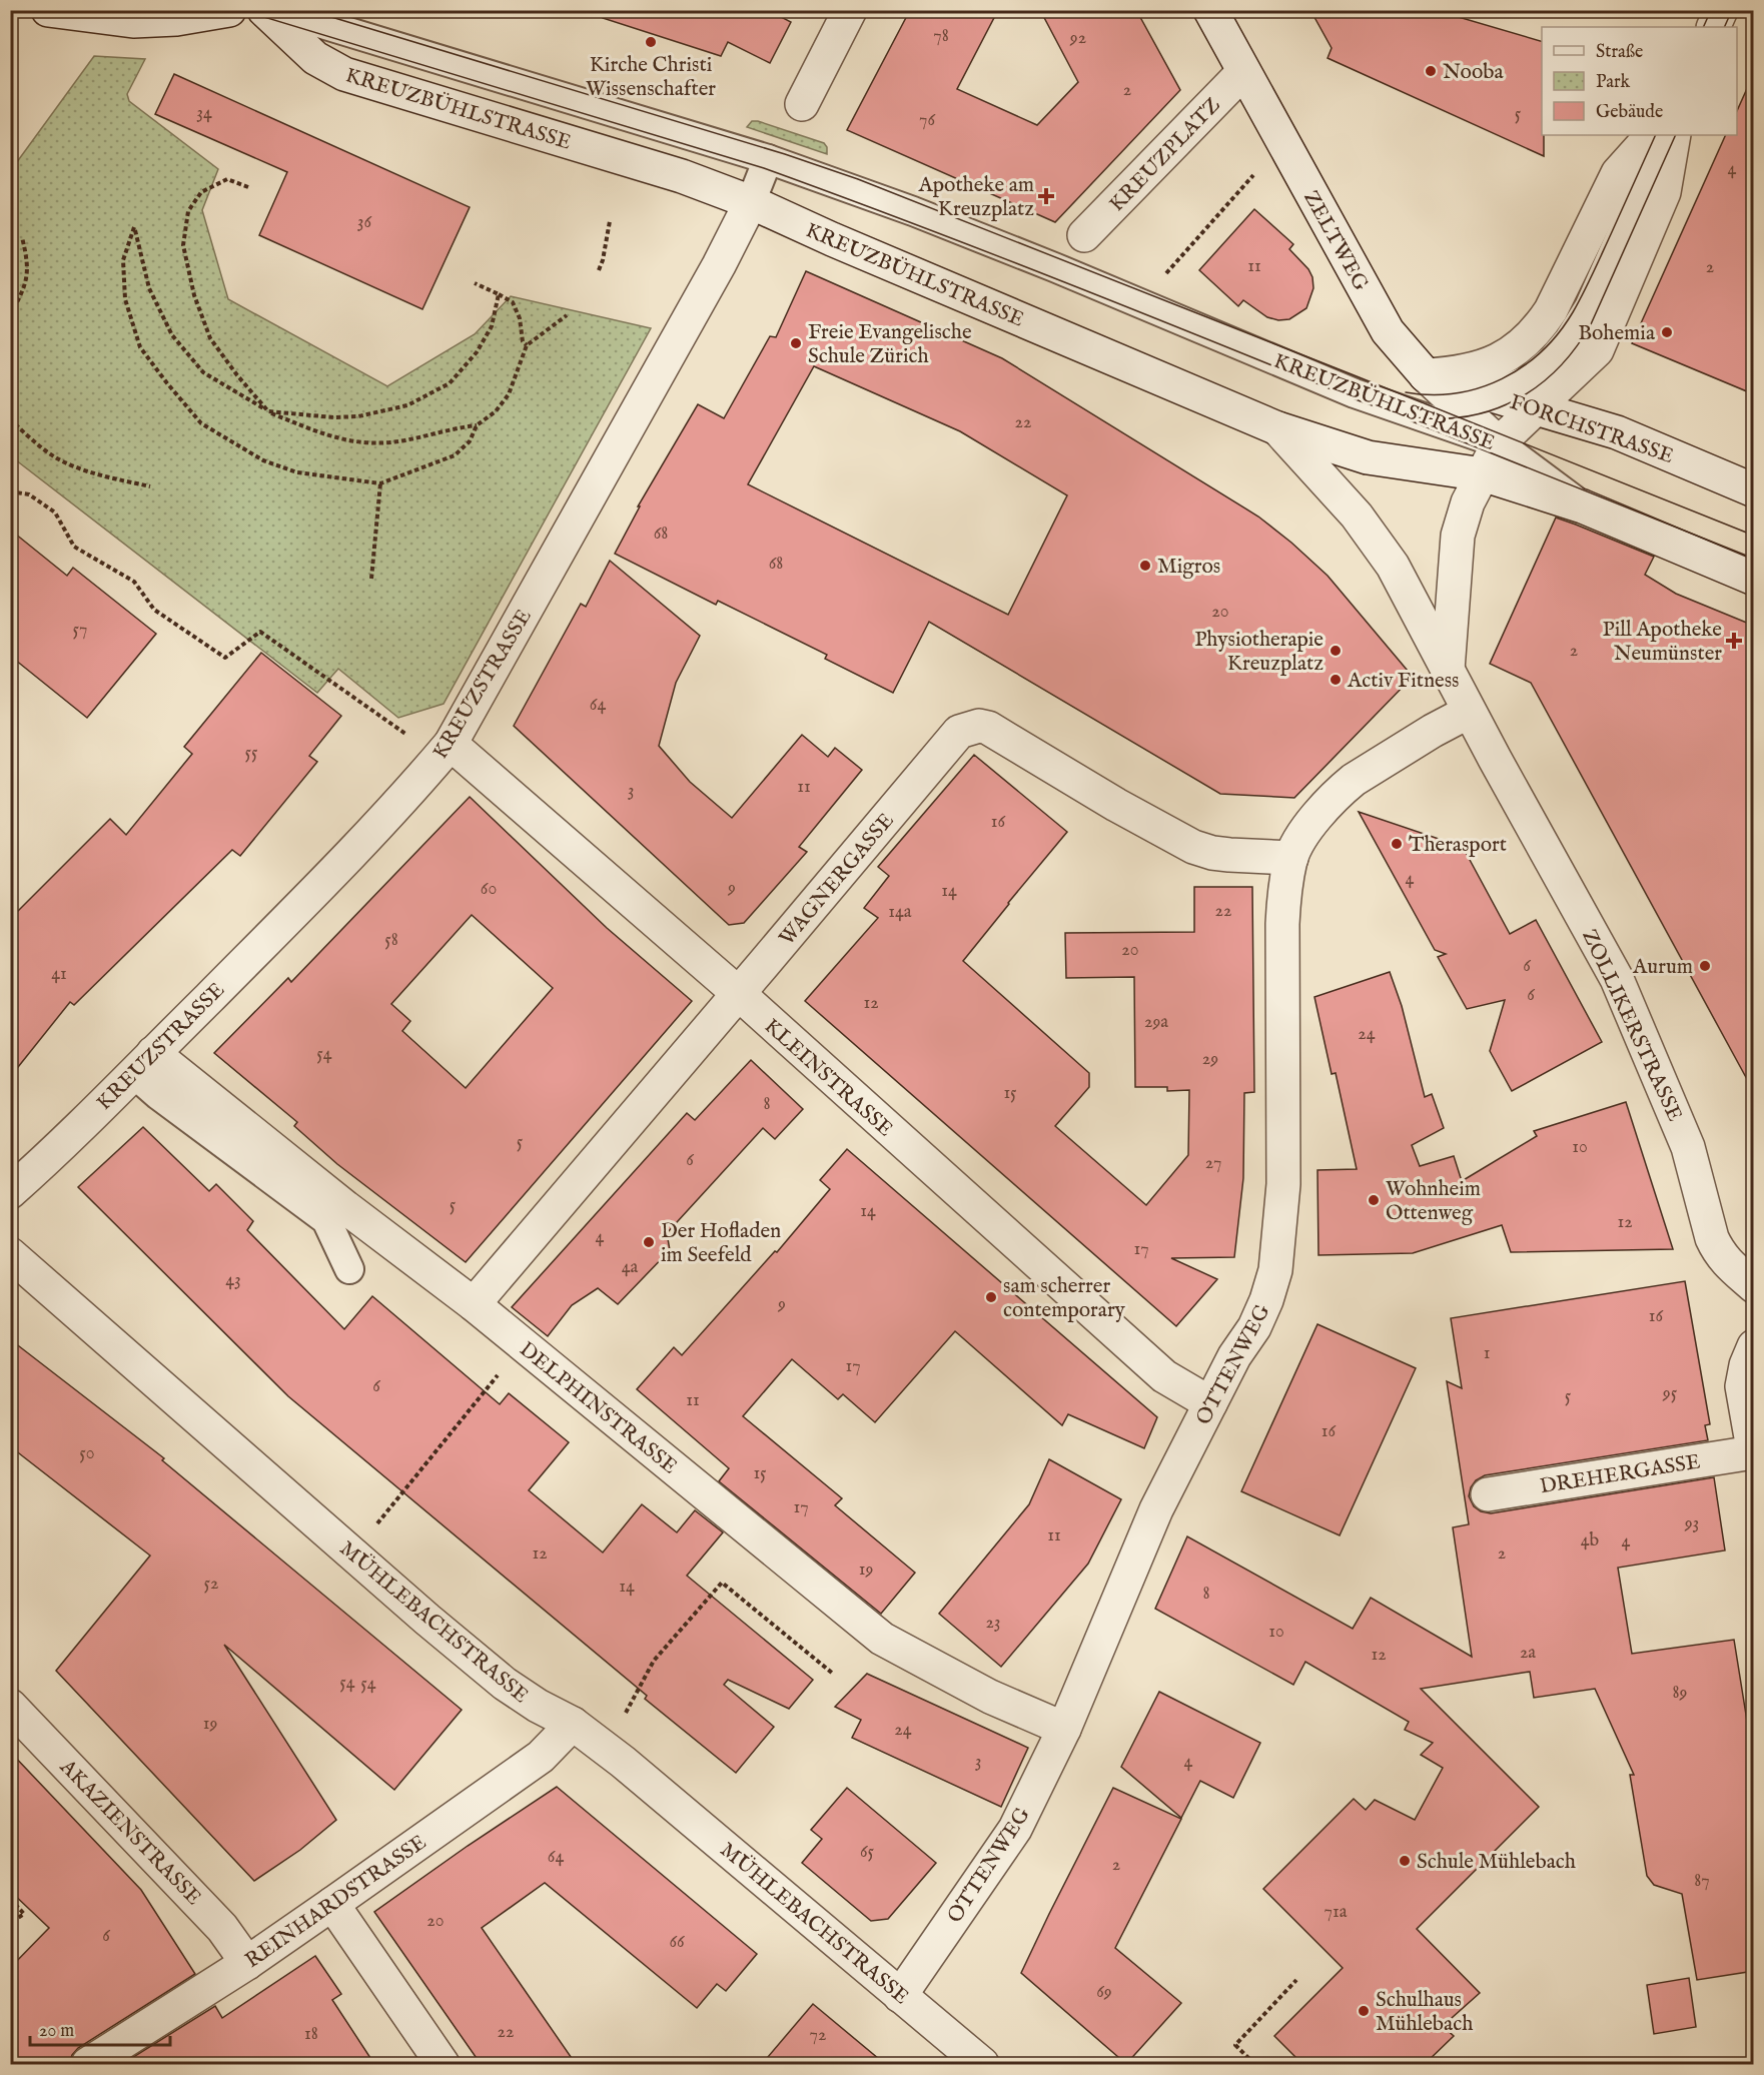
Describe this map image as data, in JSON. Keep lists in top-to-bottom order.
{
  "streets": {
    "street": [
      "KREUZBÜHLSTRASSE",
      "KREUZPLATZ",
      "ZELTWEG",
      "FORCHSTRASSE",
      "KREUZSTRASSE",
      "WAGNERGASSE",
      "ZOLLIKERSTRASSE",
      "KLEINSTRASSE",
      "OTTENWEG",
      "DELPHINSTRASSE",
      "DREHERGASSE",
      "MÜHLEBACHSTRASSE",
      "AKAZIENSTRASSE",
      "REINHARDSTRASSE"
    ]
  },
  "crossings": [
    ["KREUZBÜHLSTRASSE", "ZELTWEG"],
    ["KREUZBÜHLSTRASSE", "KREUZSTRASSE"],
    ["KREUZBÜHLSTRASSE", "ZOLLIKERSTRASSE"],
    ["KREUZPLATZ", "ZELTWEG"],
    ["ZELTWEG", "FORCHSTRASSE"],
    ["KREUZSTRASSE", "KLEINSTRASSE"],
    ["KREUZSTRASSE", "DELPHINSTRASSE"],
    ["WAGNERGASSE", "KLEINSTRASSE"],
    ["WAGNERGASSE", "OTTENWEG"],
    ["WAGNERGASSE", "DELPHINSTRASSE"],
    ["ZOLLIKERSTRASSE", "OTTENWEG"],
    ["KLEINSTRASSE", "OTTENWEG"],
    ["OTTENWEG", "DELPHINSTRASSE"],
    ["OTTENWEG", "MÜHLEBACHSTRASSE"],
    ["MÜHLEBACHSTRASSE", "REINHARDSTRASSE"],
    ["AKAZIENSTRASSE", "REINHARDSTRASSE"]
  ],
  "places": {
    "other": [
      "Kirche Christi Wissenschafter",
      "Nooba",
      "Bohemia",
      "Freie Evangelische Schule Zürich",
      "Migros",
      "Physiotherapie Kreuzplatz",
      "Activ Fitness",
      "Therasport",
      "Aurum",
      "Wohnheim Ottenweg",
      "Der Hofladen im Seefeld",
      "sam scherrer contemporary",
      "Schule Mühlebach",
      "Schulhaus Mühlebach"
    ],
    "health": ["Apotheke am Kreuzplatz", "Pill Apotheke Neumünster"]
  },
  "house_numbers": [
    "78",
    "92",
    "2",
    "34",
    "5",
    "76",
    "4",
    "36",
    "11",
    "2",
    "22",
    "68",
    "68",
    "20",
    "57",
    "2",
    "64",
    "55",
    "11",
    "3",
    "16",
    "4",
    "9",
    "60",
    "14",
    "22",
    "14a",
    "58",
    "20",
    "6",
    "41",
    "6",
    "12",
    "29a",
    "24",
    "54",
    "29",
    "15",
    "8",
    "5",
    "10",
    "6",
    "27",
    "5",
    "14",
    "12",
    "4",
    "17",
    "4a",
    "43",
    "9",
    "16",
    "1",
    "17",
    "6",
    "95",
    "5",
    "11",
    "16",
    "50",
    "15",
    "17",
    "93",
    "11",
    "4b",
    "4",
    "12",
    "2",
    "19",
    "52",
    "14",
    "8",
    "23",
    "10",
    "2a",
    "12",
    "54",
    "54",
    "89",
    "19",
    "24",
    "3",
    "4",
    "65",
    "64",
    "2",
    "87",
    "71a",
    "20",
    "6",
    "66",
    "69",
    "22",
    "18",
    "72"
  ],
  "legend": ["Straße", "Park", "Gebäude"],
  "scale_bar": "20 m"
}
